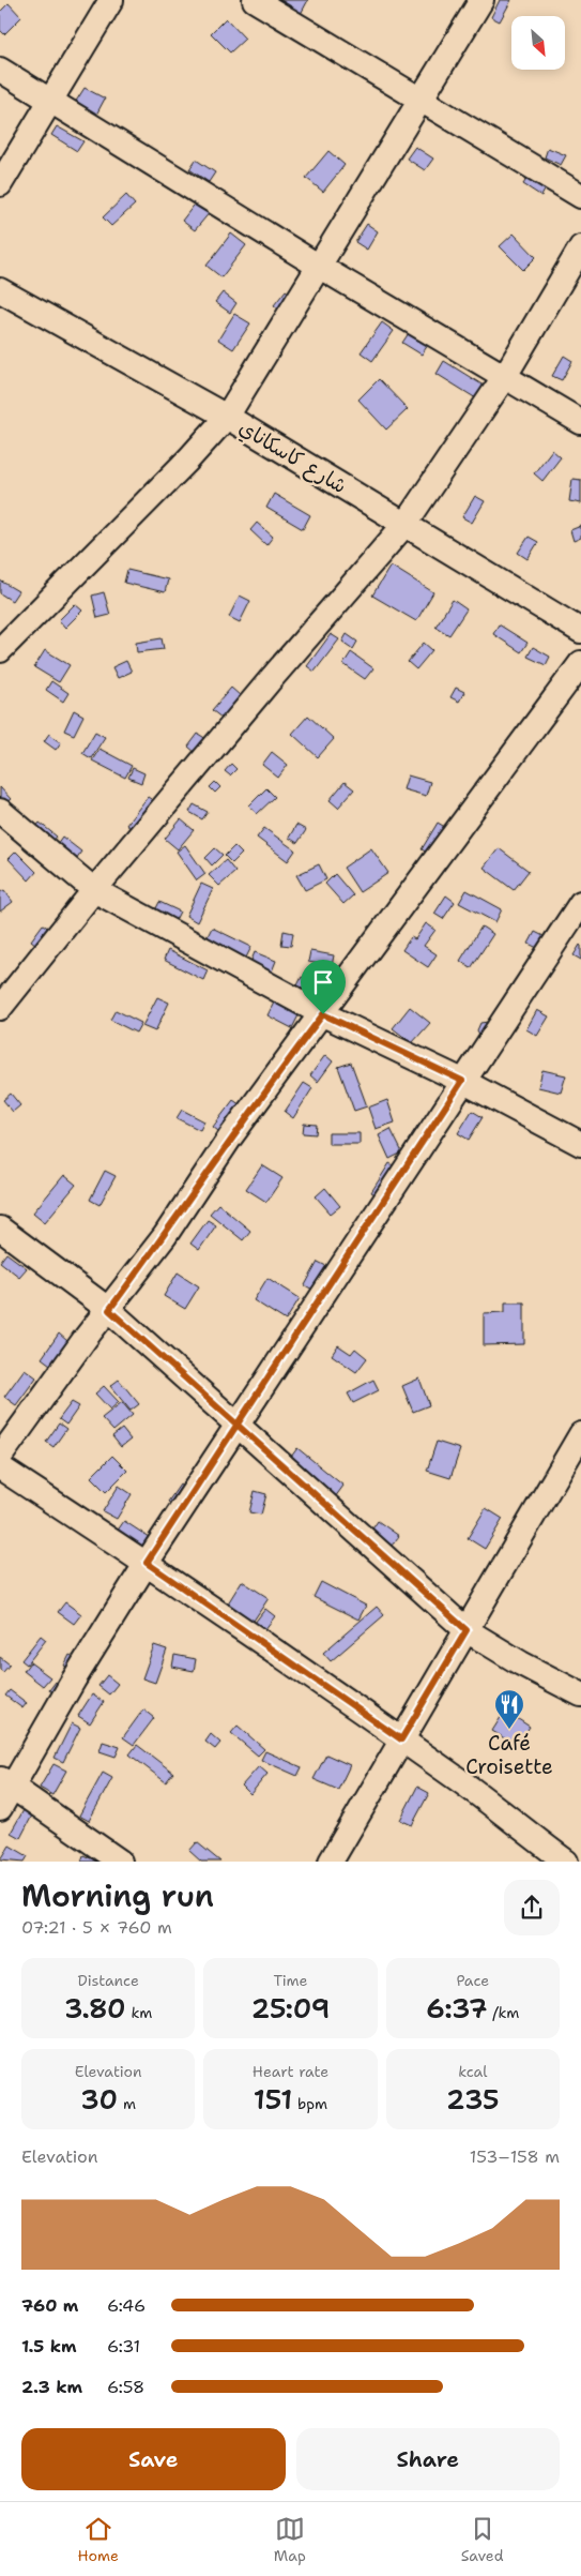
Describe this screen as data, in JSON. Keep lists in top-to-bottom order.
{
  "streets": {
    "street": ["شارع كاسكاناي"]
  },
  "places": {
    "restaurant": ["Café Croisette"]
  },
  "north": "bottom right",
  "page": {
    "heading": ["Morning run", "07:21 · 5 × 760 m"],
    "stats": [
      ["Distance", "3.80 km"],
      ["Time", "25:09"],
      ["Pace", "6:37 /km"],
      ["Elevation", "30 m"],
      ["Heart rate", "151 bpm"],
      ["kcal", "235"]
    ],
    "chart": ["Elevation", "153–158 m"],
    "list": [
      {
        "name": "760 m",
        "note": "6:46"
      },
      {
        "name": "1.5 km",
        "note": "6:31"
      },
      {
        "name": "2.3 km",
        "note": "6:58"
      }
    ],
    "buttons": ["Save", "Share"],
    "tabs": ["Home", "Map", "Saved"]
  }
}
